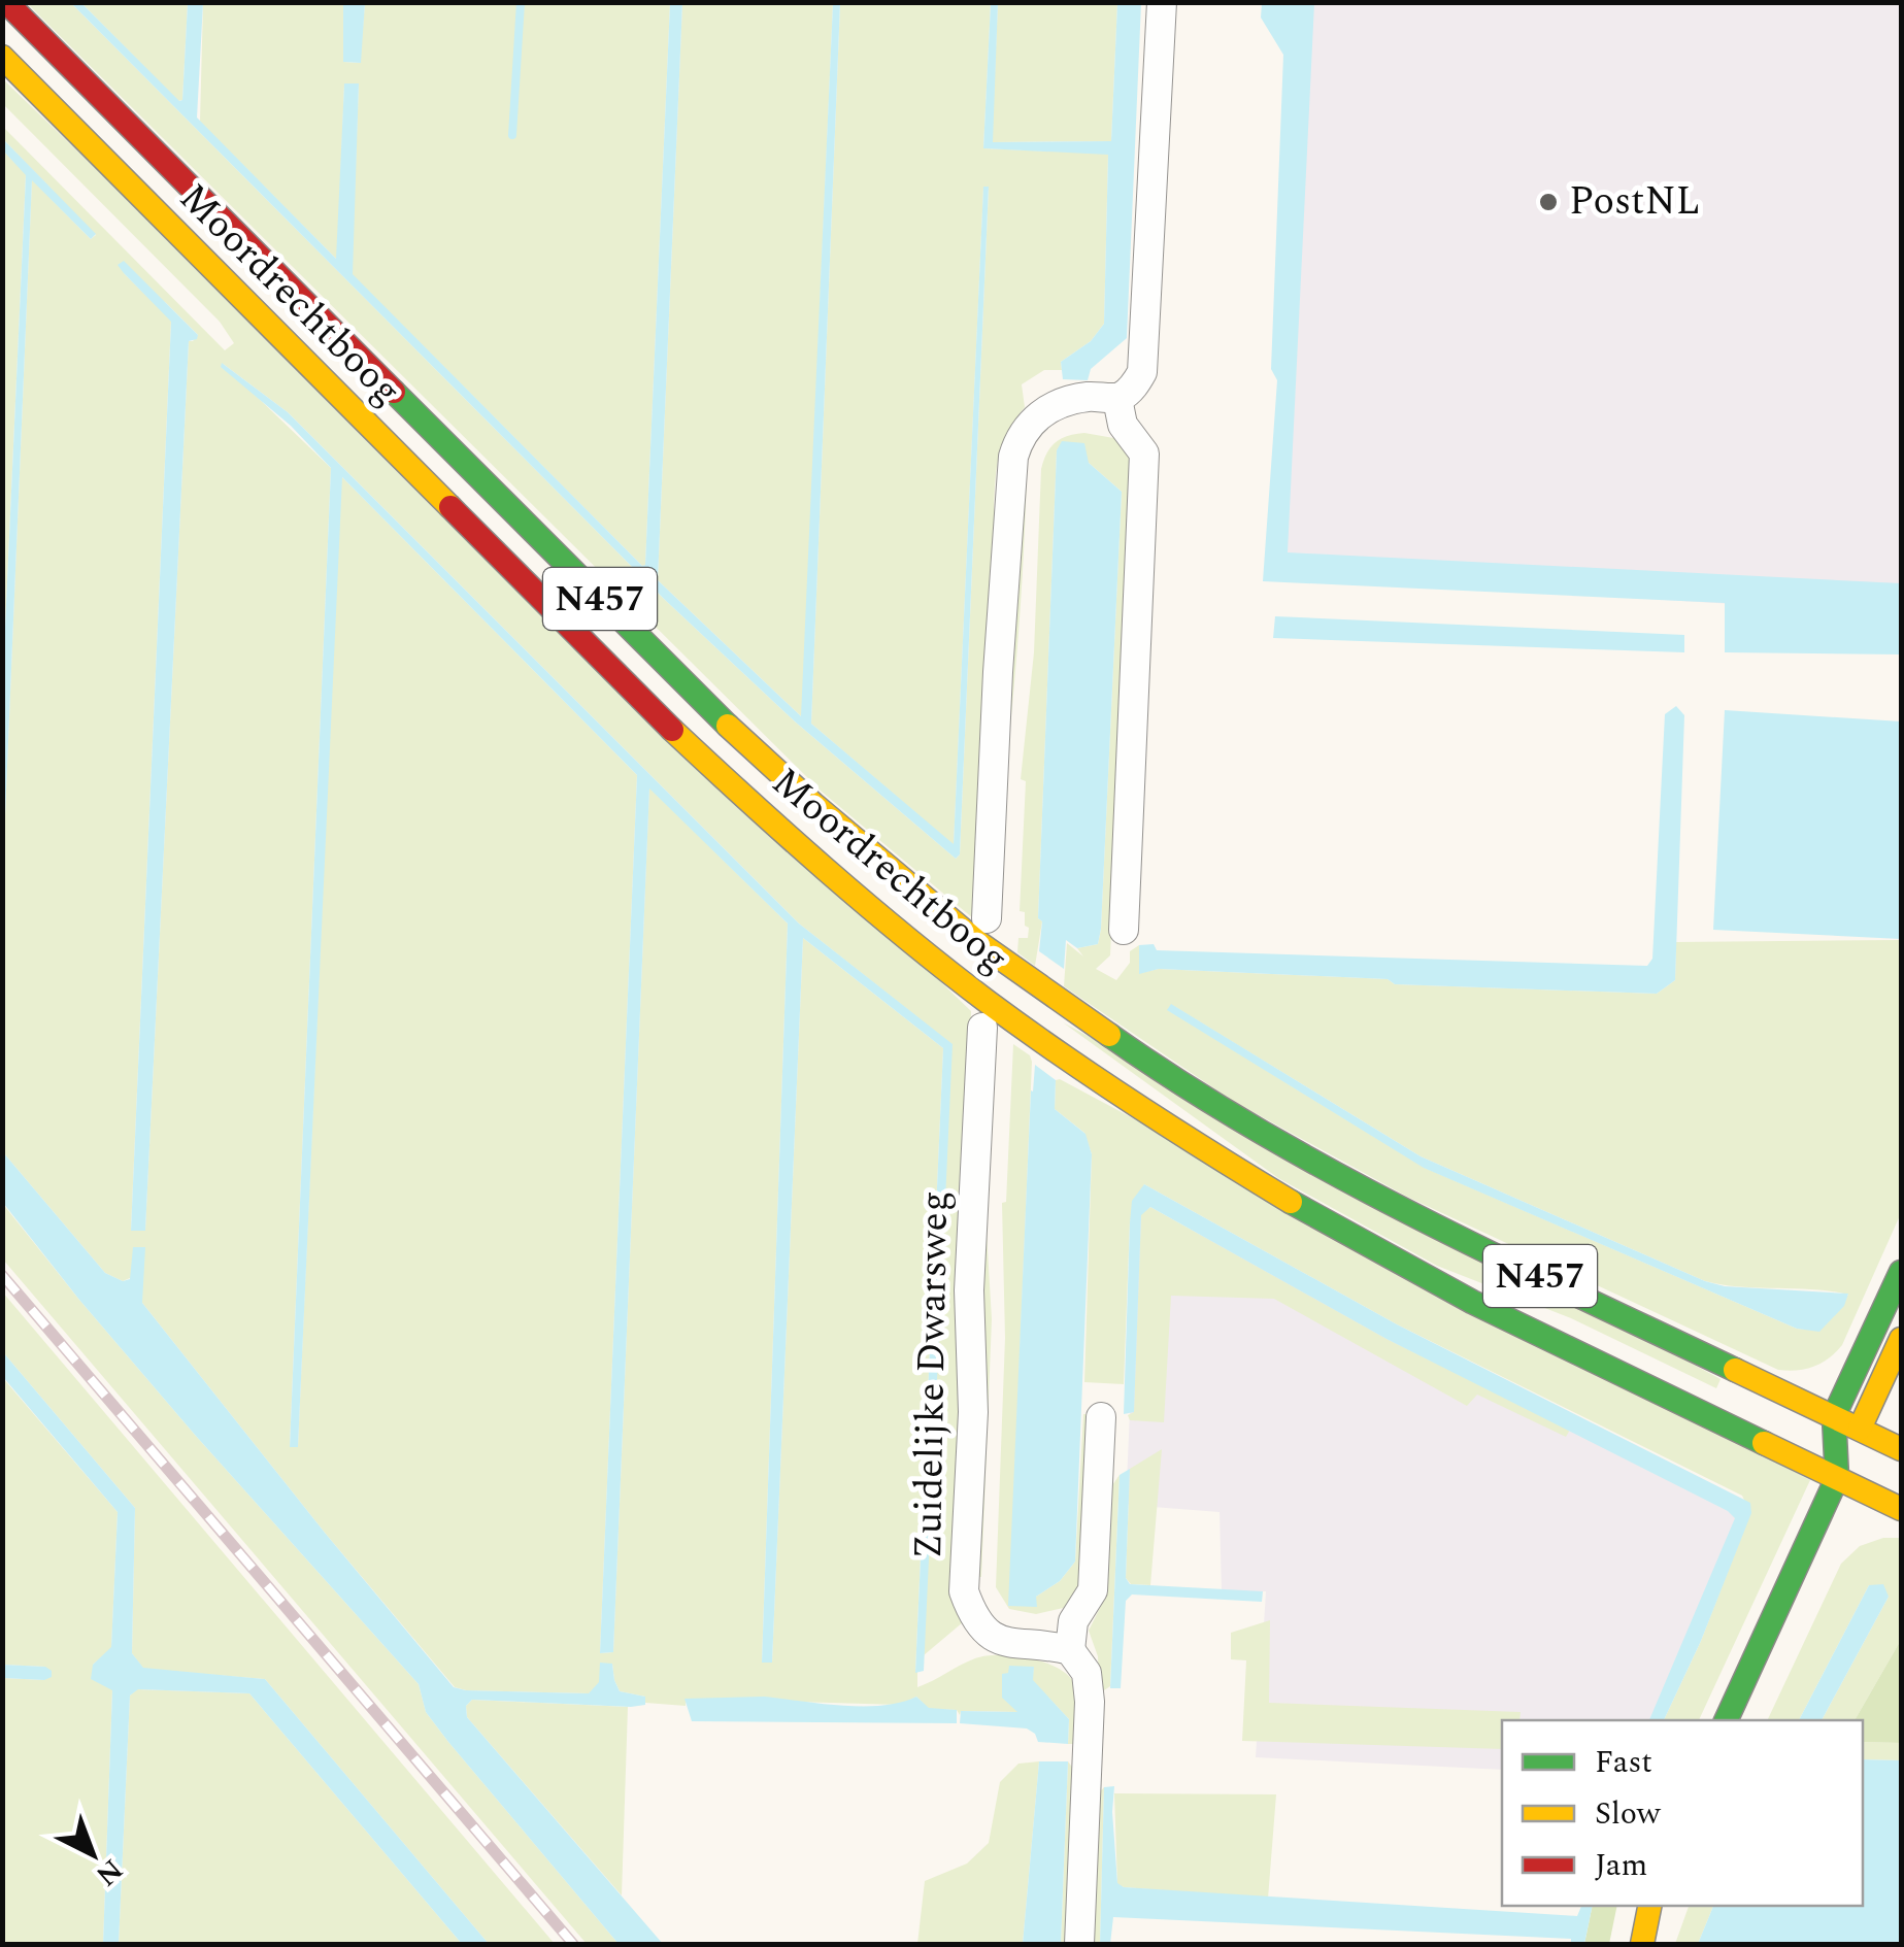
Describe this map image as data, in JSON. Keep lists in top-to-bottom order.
{
  "streets": {
    "main road": ["Moordrechtboog", "N457"],
    "street": ["Zuidelijke Dwarsweg"]
  },
  "places": ["PostNL"],
  "legend": ["Fast", "Slow", "Jam"],
  "north": "bottom right"
}
